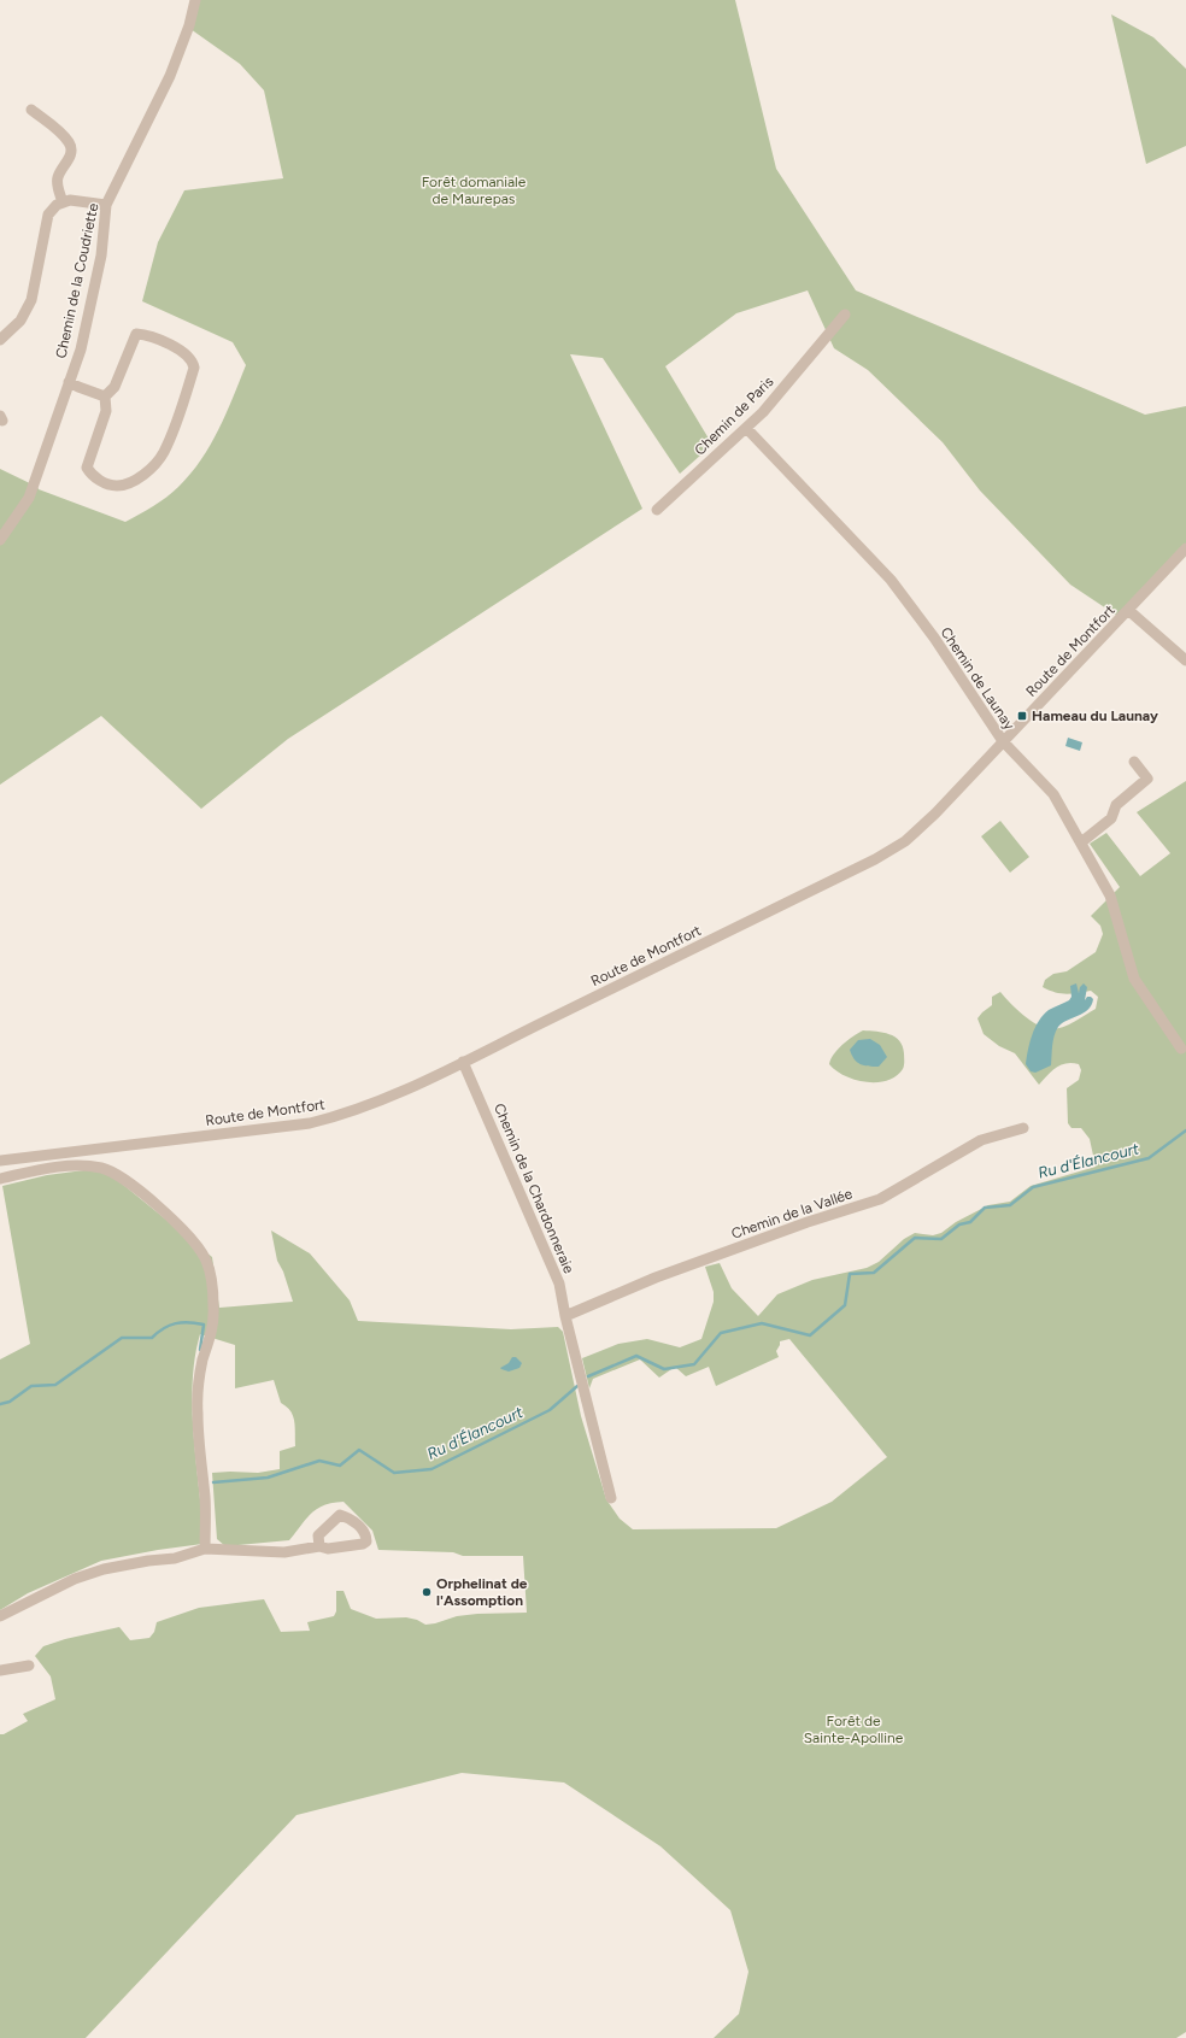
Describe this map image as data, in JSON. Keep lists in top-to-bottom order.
{
  "streets": {
    "street": [
      "Chemin de la Coudriette",
      "Chemin de Paris",
      "Route de Montfort",
      "Chemin de Launay",
      "Chemin de la Chardonneraie",
      "Chemin de la Vallée"
    ]
  },
  "crossings": [
    ["Chemin de Paris", "Chemin de Launay"],
    ["Route de Montfort", "Chemin de Launay"],
    ["Route de Montfort", "Chemin de la Chardonneraie"],
    ["Chemin de la Chardonneraie", "Chemin de la Vallée"]
  ],
  "water": ["Ru d'Élancourt"],
  "parks": ["Forêt domaniale de Maurepas", "Forêt de Sainte-Apolline"],
  "places": {
    "transit": ["Hameau du Launay"],
    "other": ["Orphelinat de l'Assomption"]
  }
}
